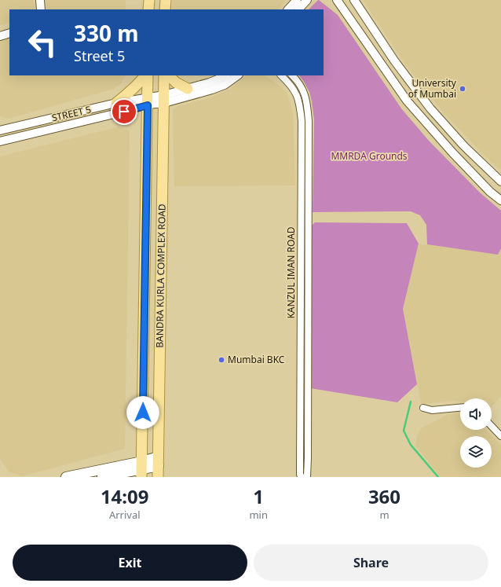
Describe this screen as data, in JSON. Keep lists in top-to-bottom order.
{
  "streets": {
    "main road": ["BANDRA KURLA COMPLEX ROAD"],
    "street": ["STREET 5", "KANZUL IMAN ROAD"]
  },
  "crossings": [
    ["STREET 5", "BANDRA KURLA COMPLEX ROAD"]
  ],
  "parks": ["MMRDA Grounds"],
  "places": ["University of Mumbai", "Mumbai BKC"],
  "page": {
    "turn": ["330 m", "Street 5"],
    "eta": [
      "14:09",
      "Arrival",
      "1",
      "min",
      "360",
      "m"
    ],
    "buttons": ["Exit", "Share"]
  }
}
